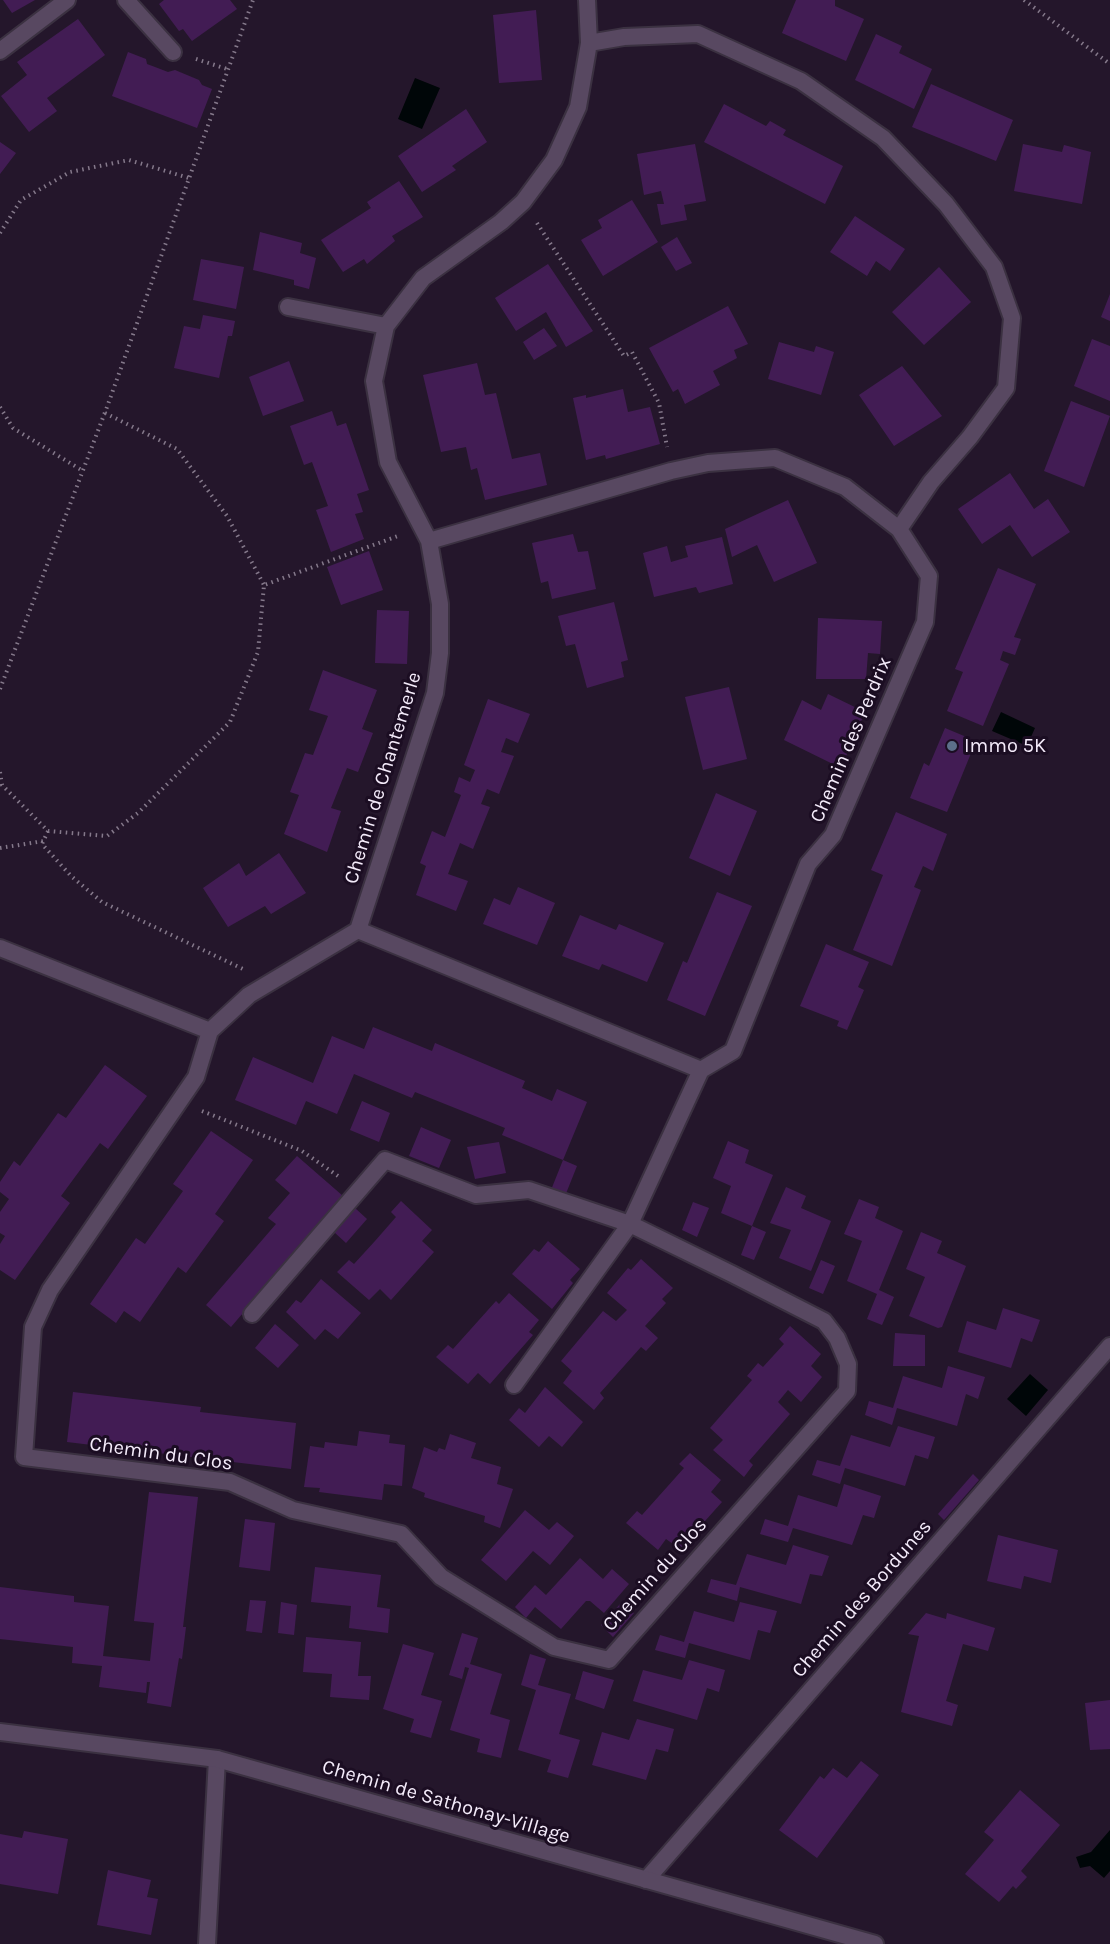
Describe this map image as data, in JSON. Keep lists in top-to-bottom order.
{
  "streets": {
    "street": [
      "Chemin des Perdrix",
      "Chemin de Chantemerle",
      "Chemin du Clos",
      "Chemin des Bordunes",
      "Chemin de Sathonay-Village"
    ]
  },
  "crossings": [
    ["Chemin des Perdrix", "Chemin de Chantemerle"],
    ["Chemin des Bordunes", "Chemin de Sathonay-Village"]
  ],
  "places": ["Immo 5K"]
}
